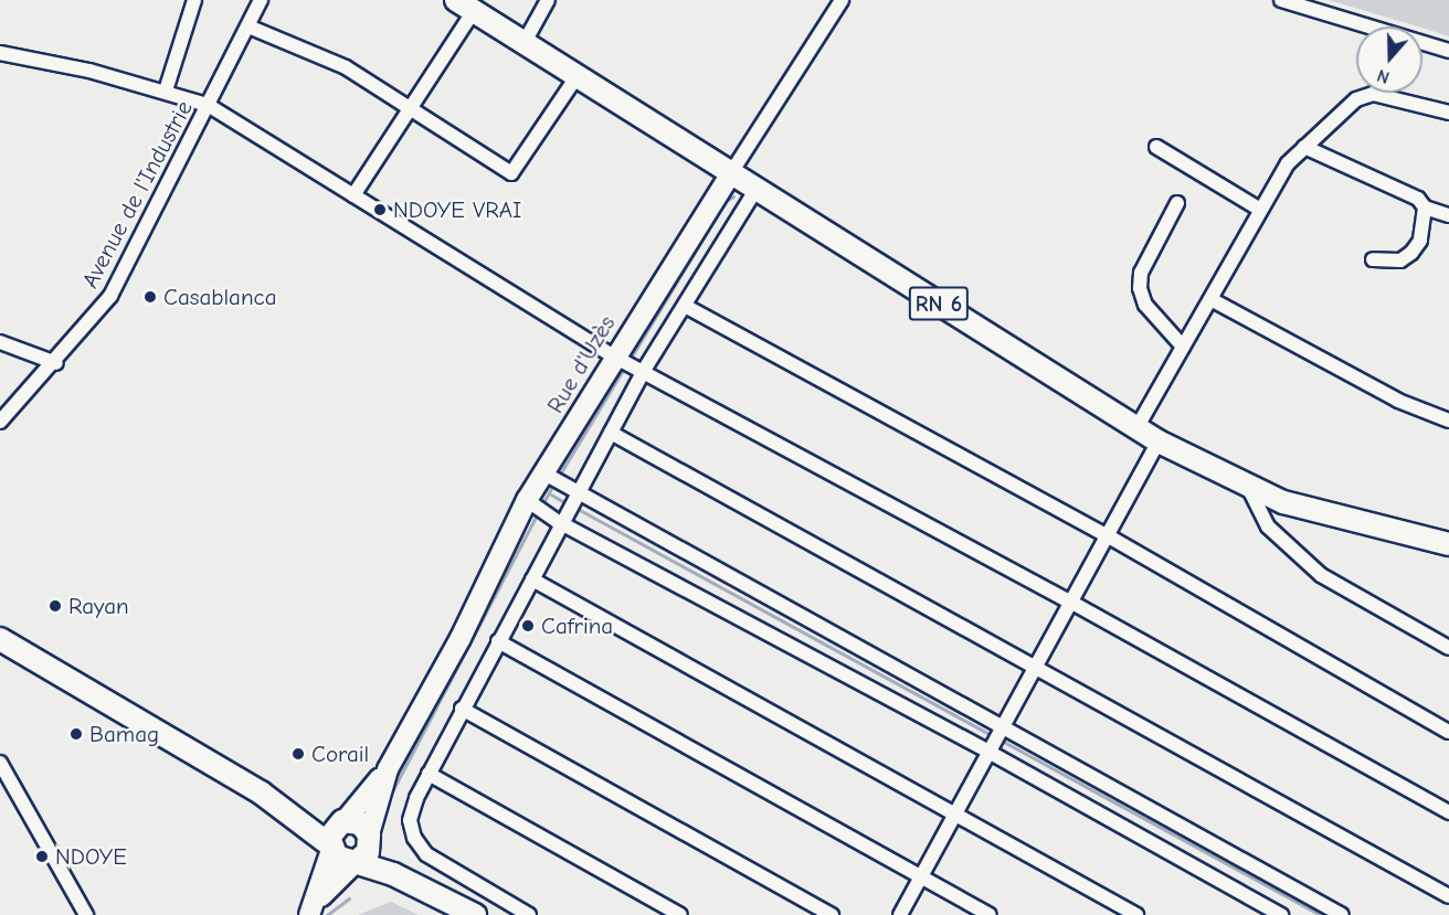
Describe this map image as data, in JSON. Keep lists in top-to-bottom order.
{
  "streets": {
    "main road": ["RN 6"],
    "street": ["Avenue de l'Industrie", "Rue d'Uzès"]
  },
  "crossings": [
    ["RN 6", "Rue d'Uzès"]
  ],
  "places": [
    "NDOYE VRAI",
    "Casablanca",
    "Rayan",
    "Cafrina",
    "Bamag",
    "Corail",
    "NDOYE"
  ],
  "north": "bottom"
}
